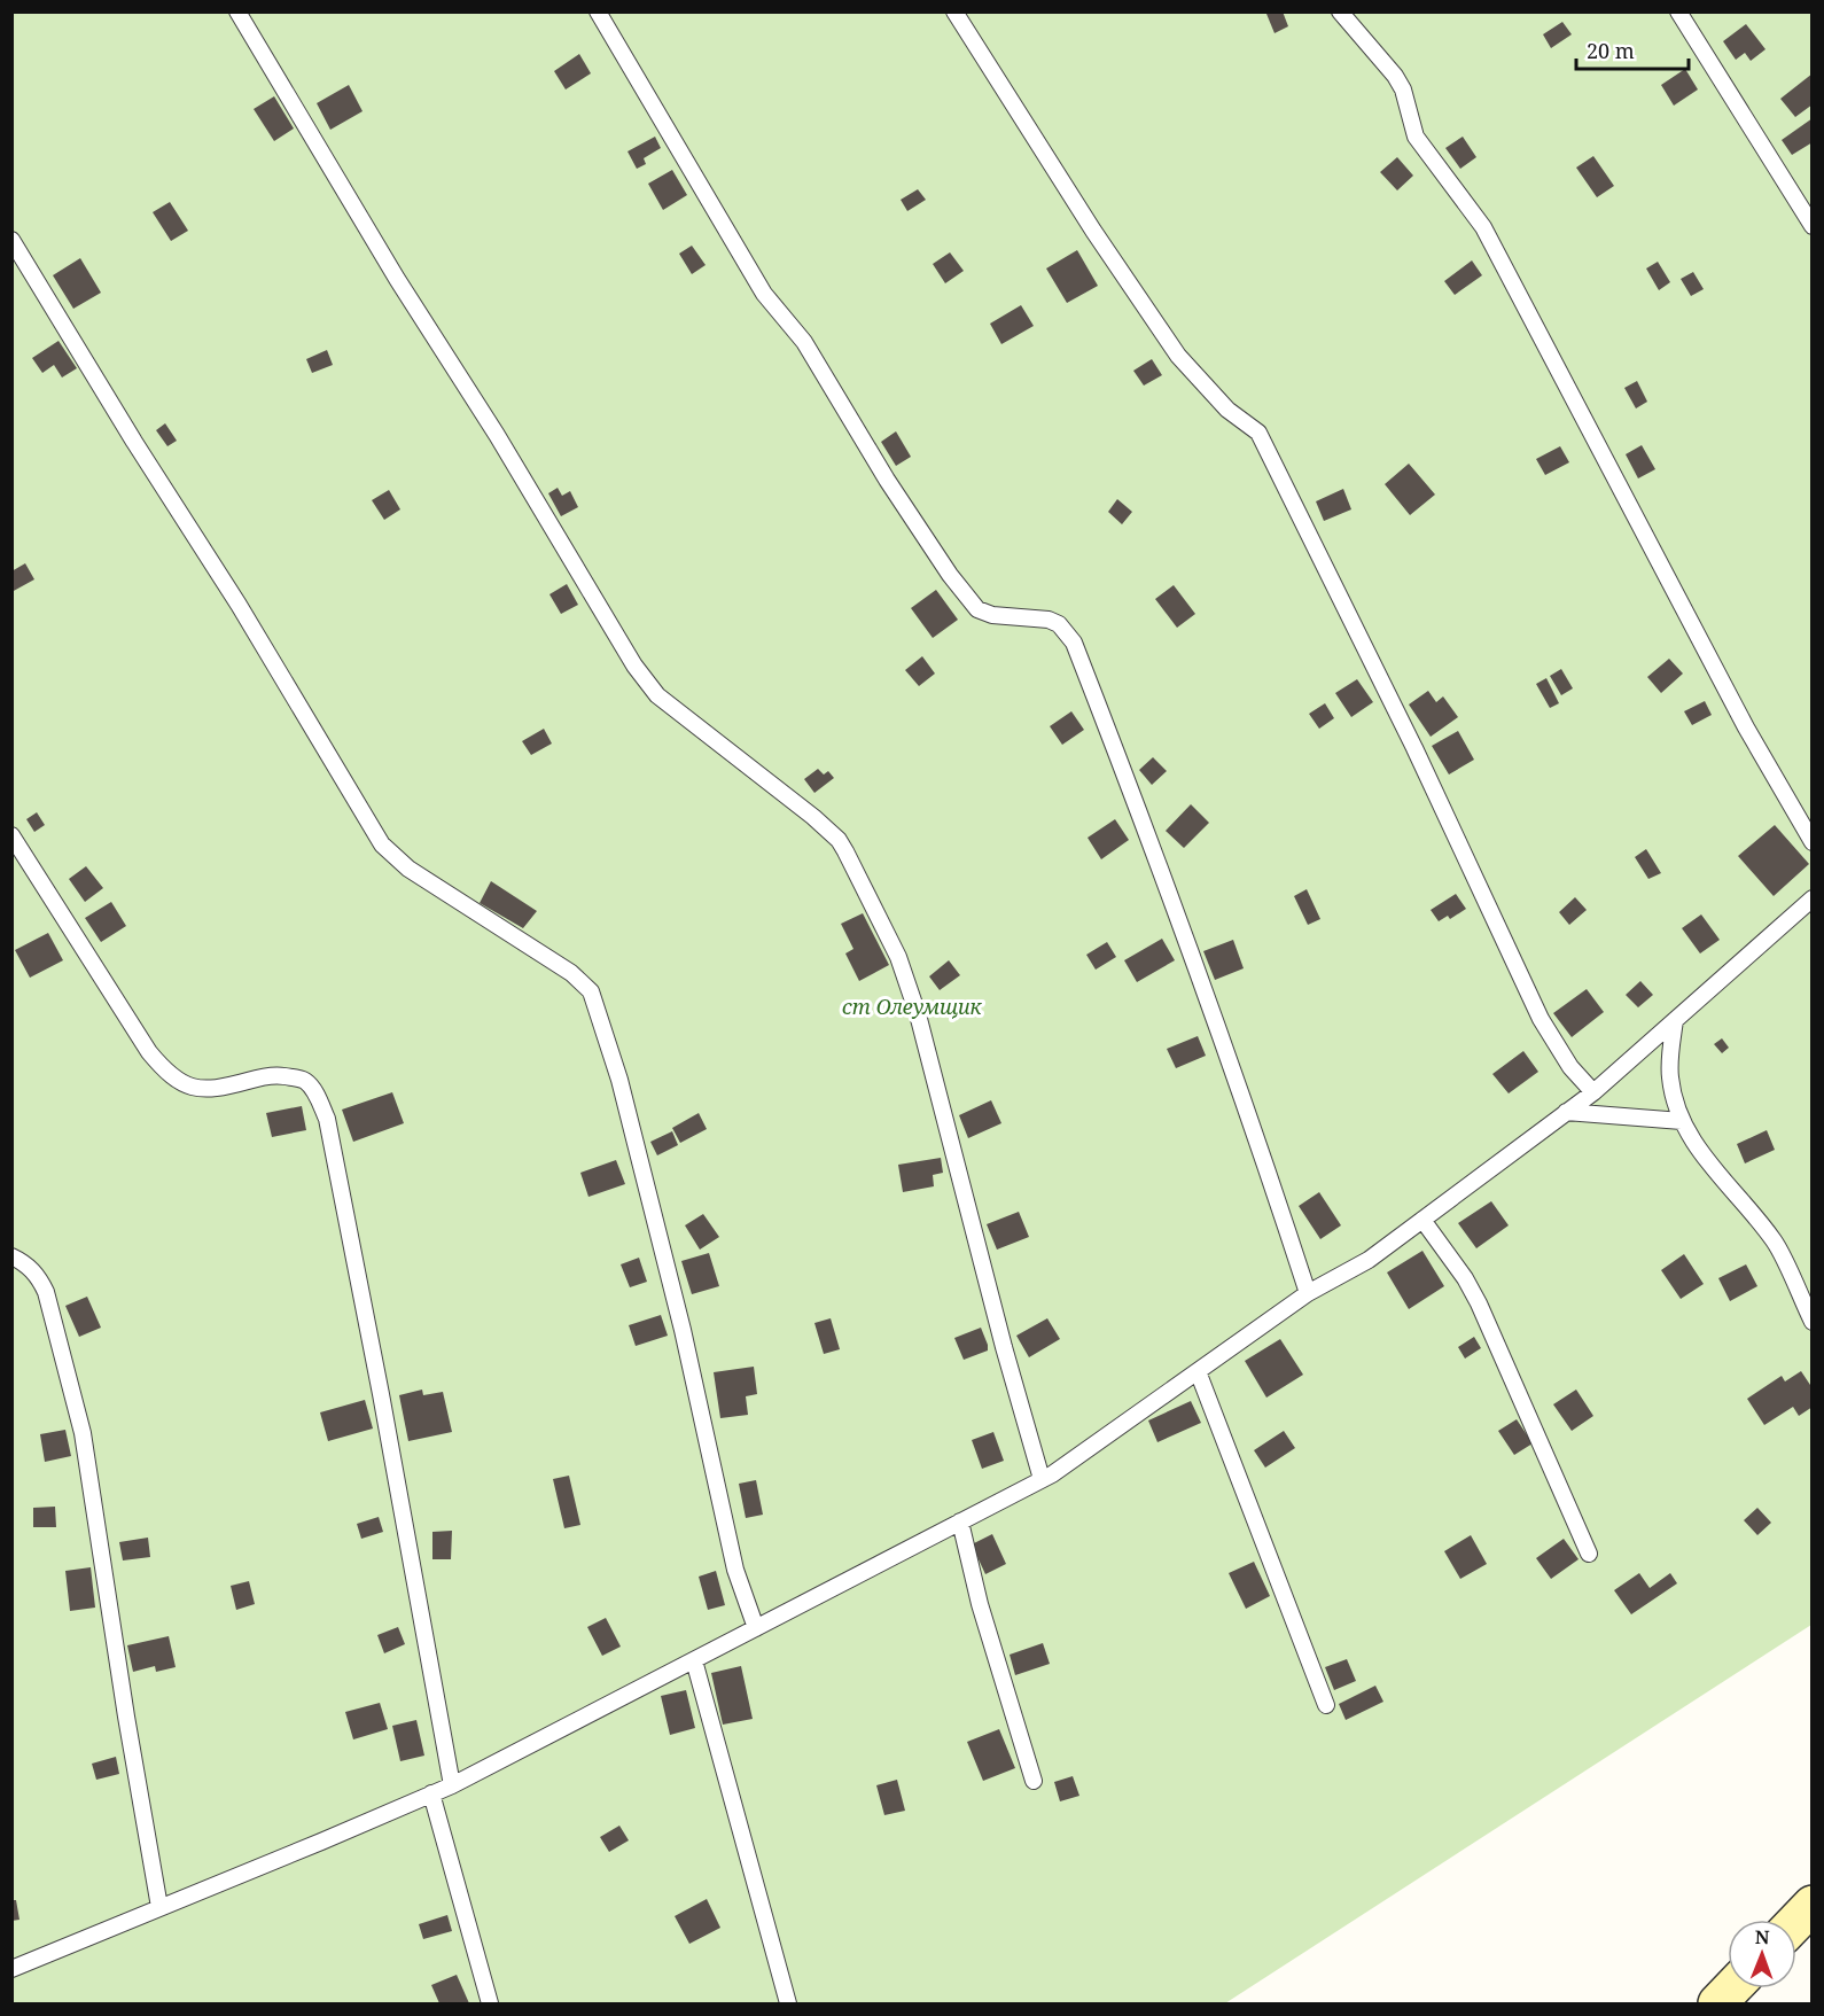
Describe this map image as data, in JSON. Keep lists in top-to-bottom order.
{
  "parks": ["ст Олеумщик"],
  "scale_bar": "20 m",
  "north": "top"
}
